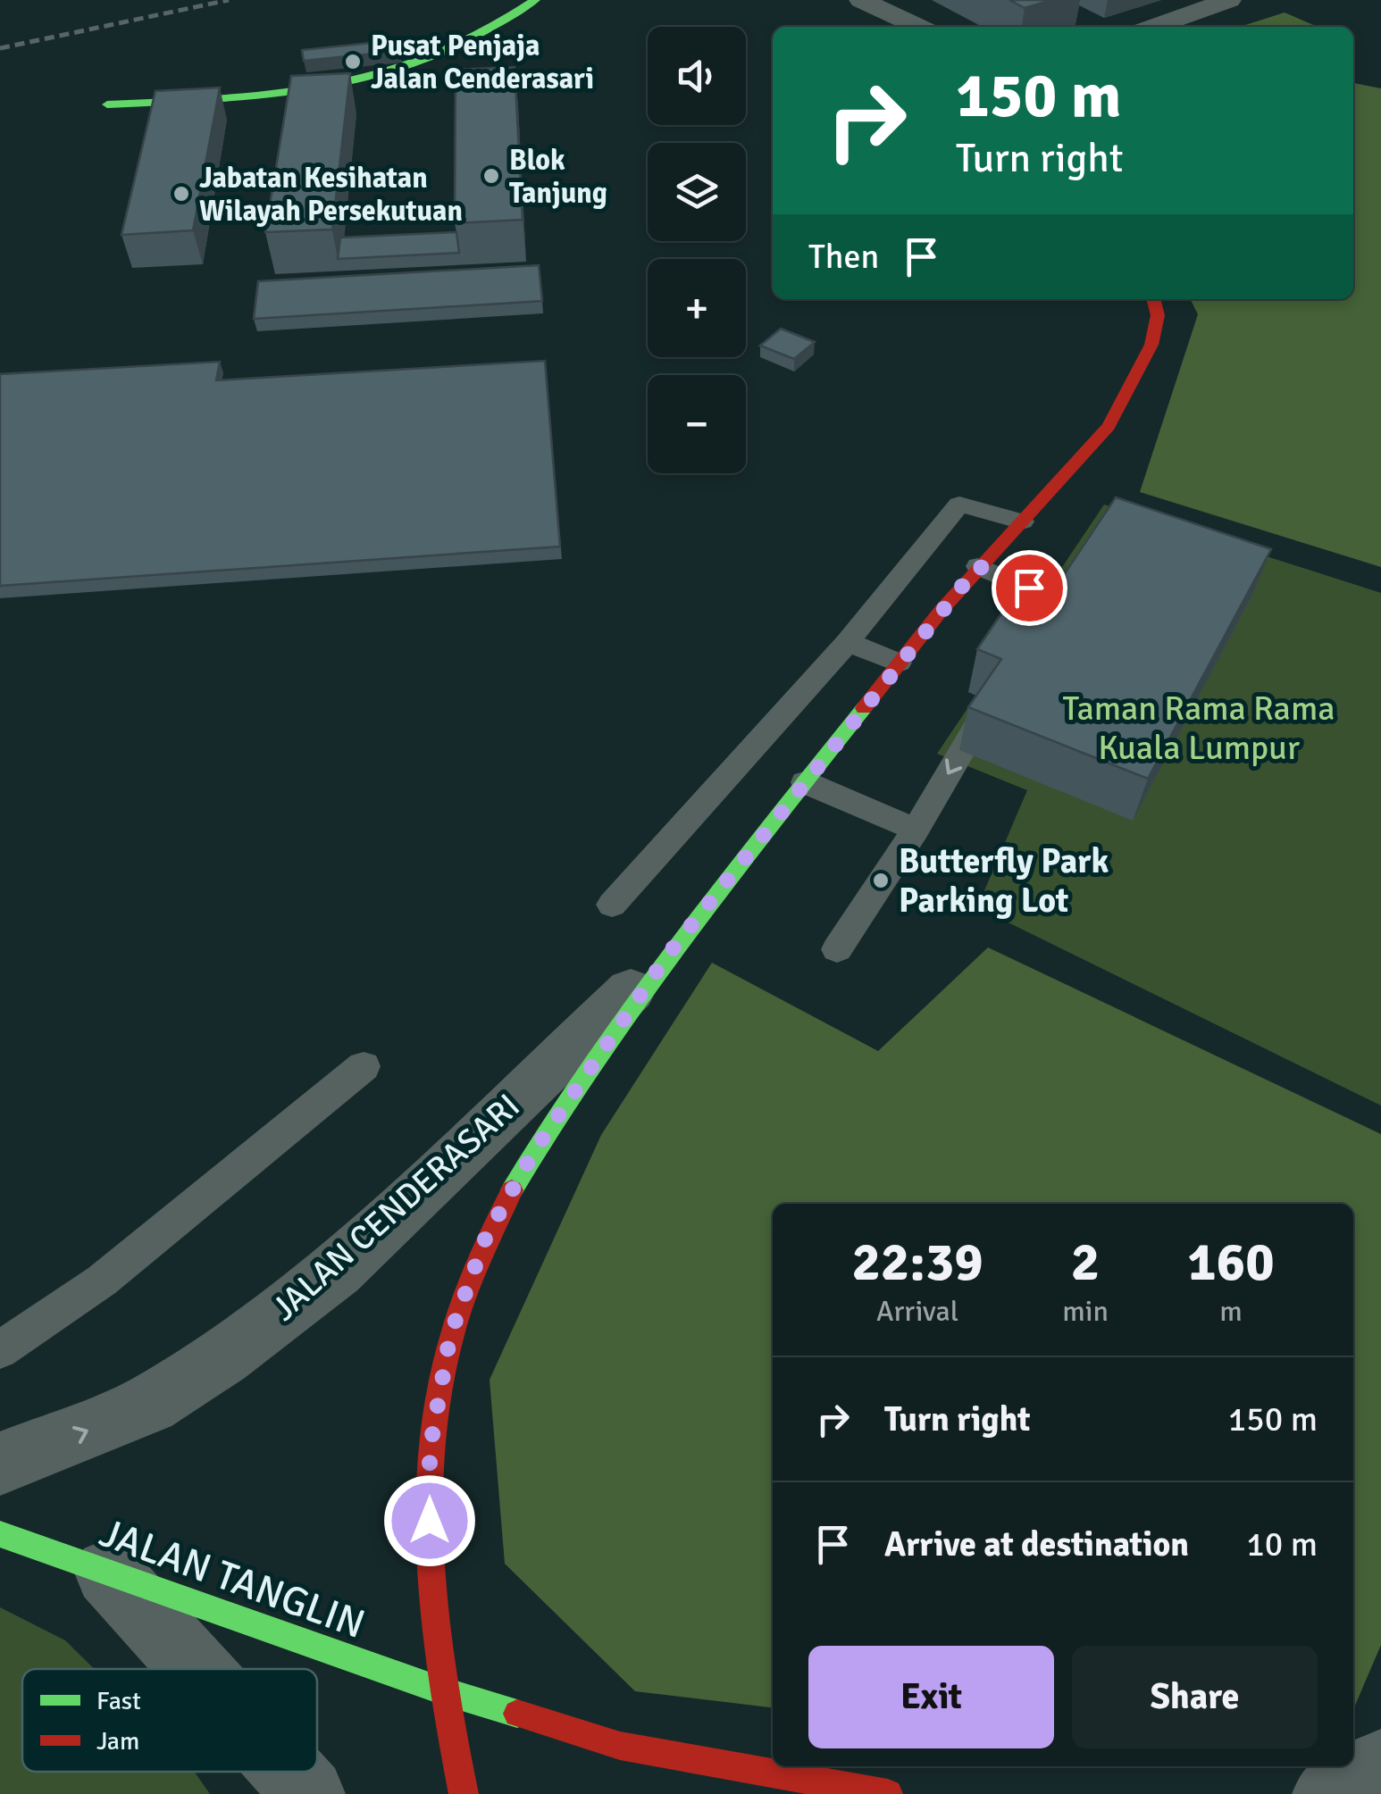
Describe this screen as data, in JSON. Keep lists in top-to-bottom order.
{
  "streets": {
    "street": ["JALAN CENDERASARI", "JALAN TANGLIN"]
  },
  "crossings": [
    ["JALAN CENDERASARI", "JALAN TANGLIN"]
  ],
  "parks": ["Taman Rama Rama Kuala Lumpur"],
  "places": [
    "Pusat Penjaja Jalan Cenderasari",
    "Blok Tanjung",
    "Jabatan Kesihatan Wilayah Persekutuan",
    "Butterfly Park Parking Lot"
  ],
  "legend": ["Fast", "Jam"],
  "page": {
    "map_buttons": ["+", "−"],
    "turn": ["150 m", "Turn right"],
    "then": "Then",
    "eta": [
      "22:39",
      "Arrival",
      "2",
      "min",
      "160",
      "m"
    ],
    "list": [
      {
        "name": "Turn right",
        "value": "150 m"
      },
      {
        "name": "Arrive at destination",
        "value": "10 m"
      }
    ],
    "buttons": ["Exit", "Share"]
  }
}
